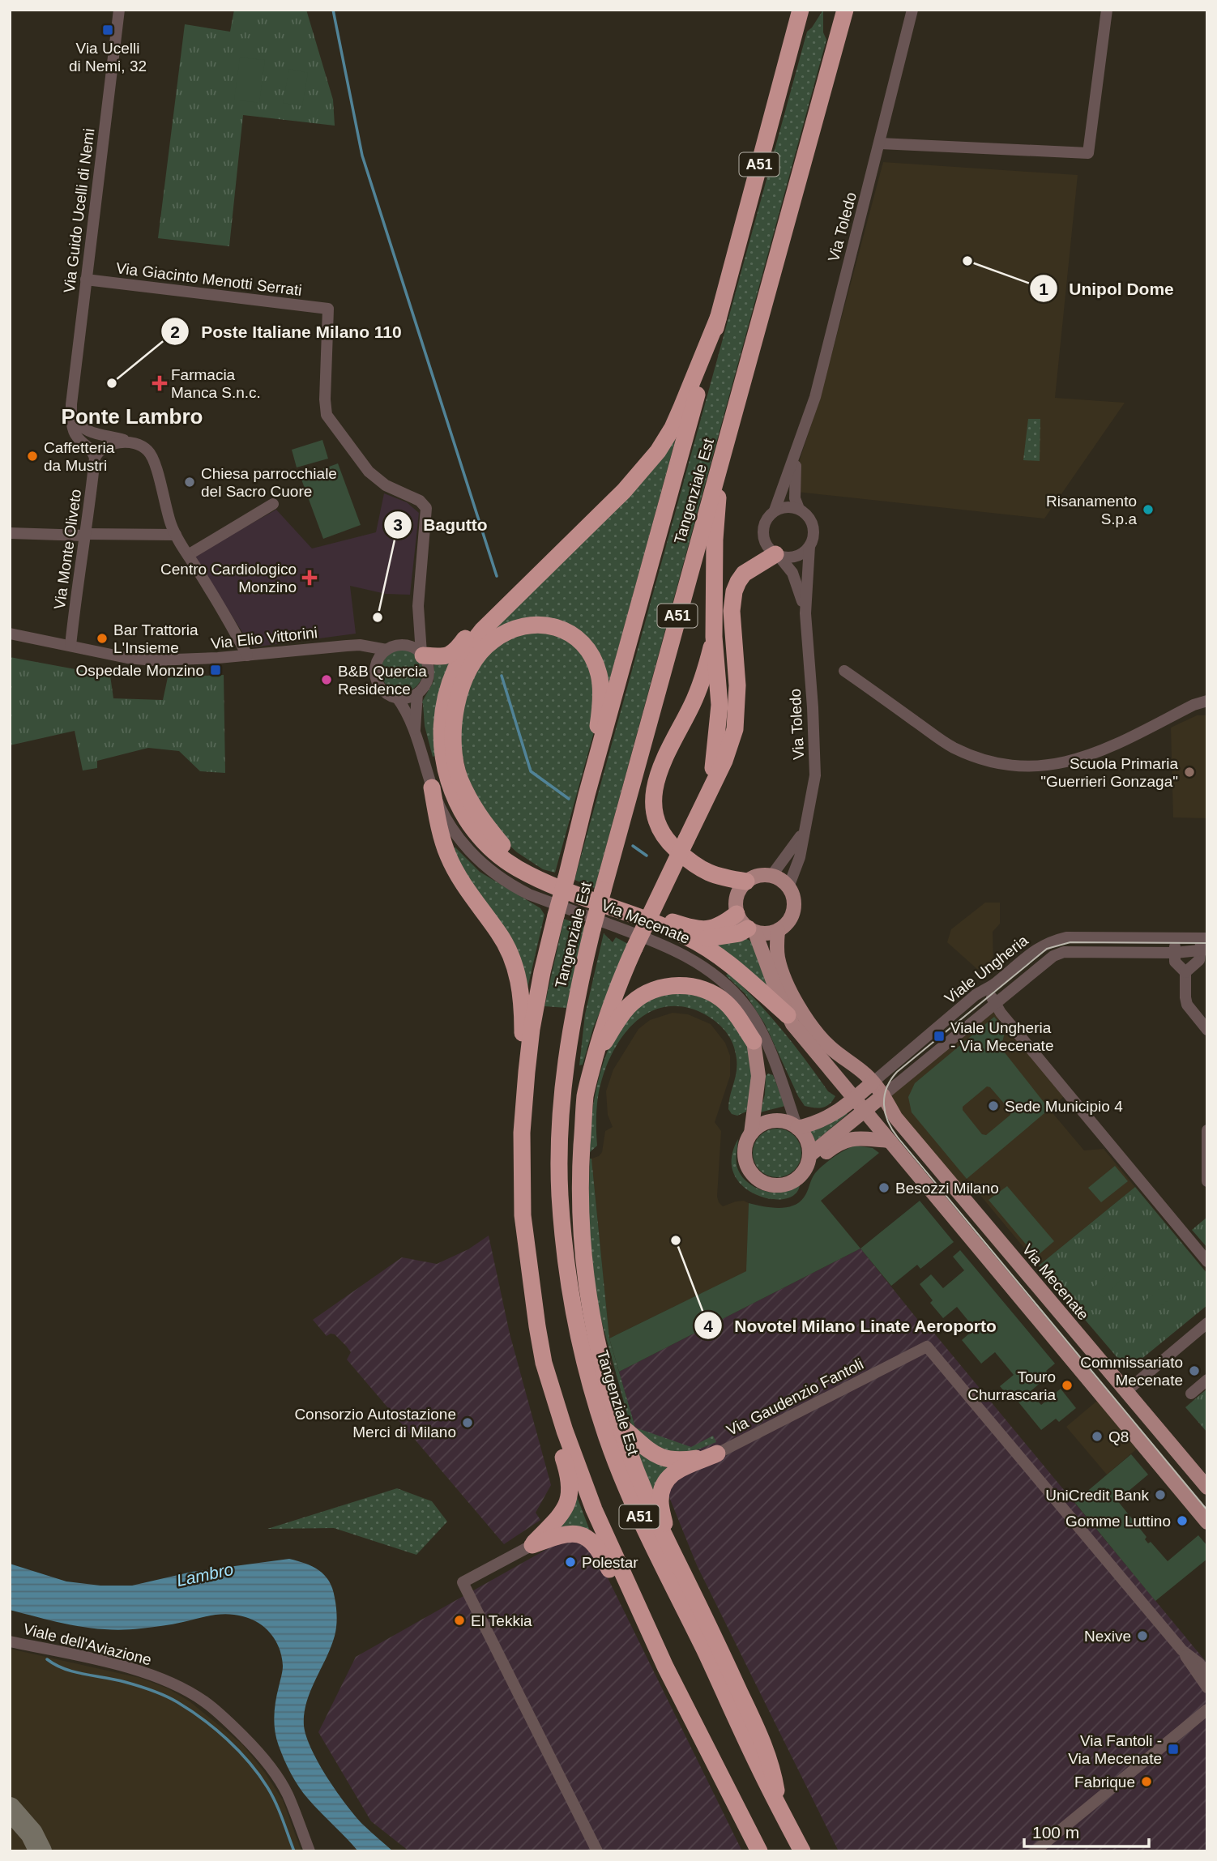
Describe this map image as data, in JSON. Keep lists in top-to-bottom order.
{
  "streets": {
    "highway": ["A51", "Tangenziale Est"],
    "main road": ["Via Mecenate"],
    "street": [
      "Via Guido Ucelli di Nemi",
      "Via Toledo",
      "Via Giacinto Menotti Serrati",
      "Via Monte Oliveto",
      "Via Elio Vittorini",
      "Viale Ungheria",
      "Via Gaudenzio Fantoli",
      "Viale dell'Aviazione"
    ]
  },
  "crossings": [
    ["Via Guido Ucelli di Nemi", "Via Giacinto Menotti Serrati"],
    ["Via Guido Ucelli di Nemi", "Via Monte Oliveto"],
    ["Via Toledo", "Via Mecenate"],
    ["Via Monte Oliveto", "Via Elio Vittorini"],
    ["Via Elio Vittorini", "Via Mecenate"],
    ["Via Mecenate", "Viale Ungheria"]
  ],
  "districts": ["Ponte Lambro"],
  "water": ["Lambro"],
  "places": {
    "transit": [
      "Via Ucelli di Nemi, 32",
      "Ospedale Monzino",
      "Viale Ungheria - Via Mecenate",
      "Via Fantoli - Via Mecenate"
    ],
    "other": [
      "Unipol Dome",
      "Poste Italiane Milano 110",
      "Caffetteria da Mustri",
      "Chiesa parrocchiale del Sacro Cuore",
      "Risanamento S.p.a",
      "Bagutto",
      "Bar Trattoria L'Insieme",
      "B&B Quercia Residence",
      "Scuola Primaria \"Guerrieri Gonzaga\"",
      "Sede Municipio 4",
      "Besozzi Milano",
      "Novotel Milano Linate Aeroporto",
      "Commissariato Mecenate",
      "Touro Churrascaria",
      "Consorzio Autostazione Merci di Milano",
      "Q8",
      "UniCredit Bank",
      "Gomme Luttino",
      "Polestar",
      "El Tekkia",
      "Nexive",
      "Fabrique"
    ],
    "health": ["Farmacia Manca S.n.c.", "Centro Cardiologico Monzino"]
  },
  "scale_bar": "100 m"
}
